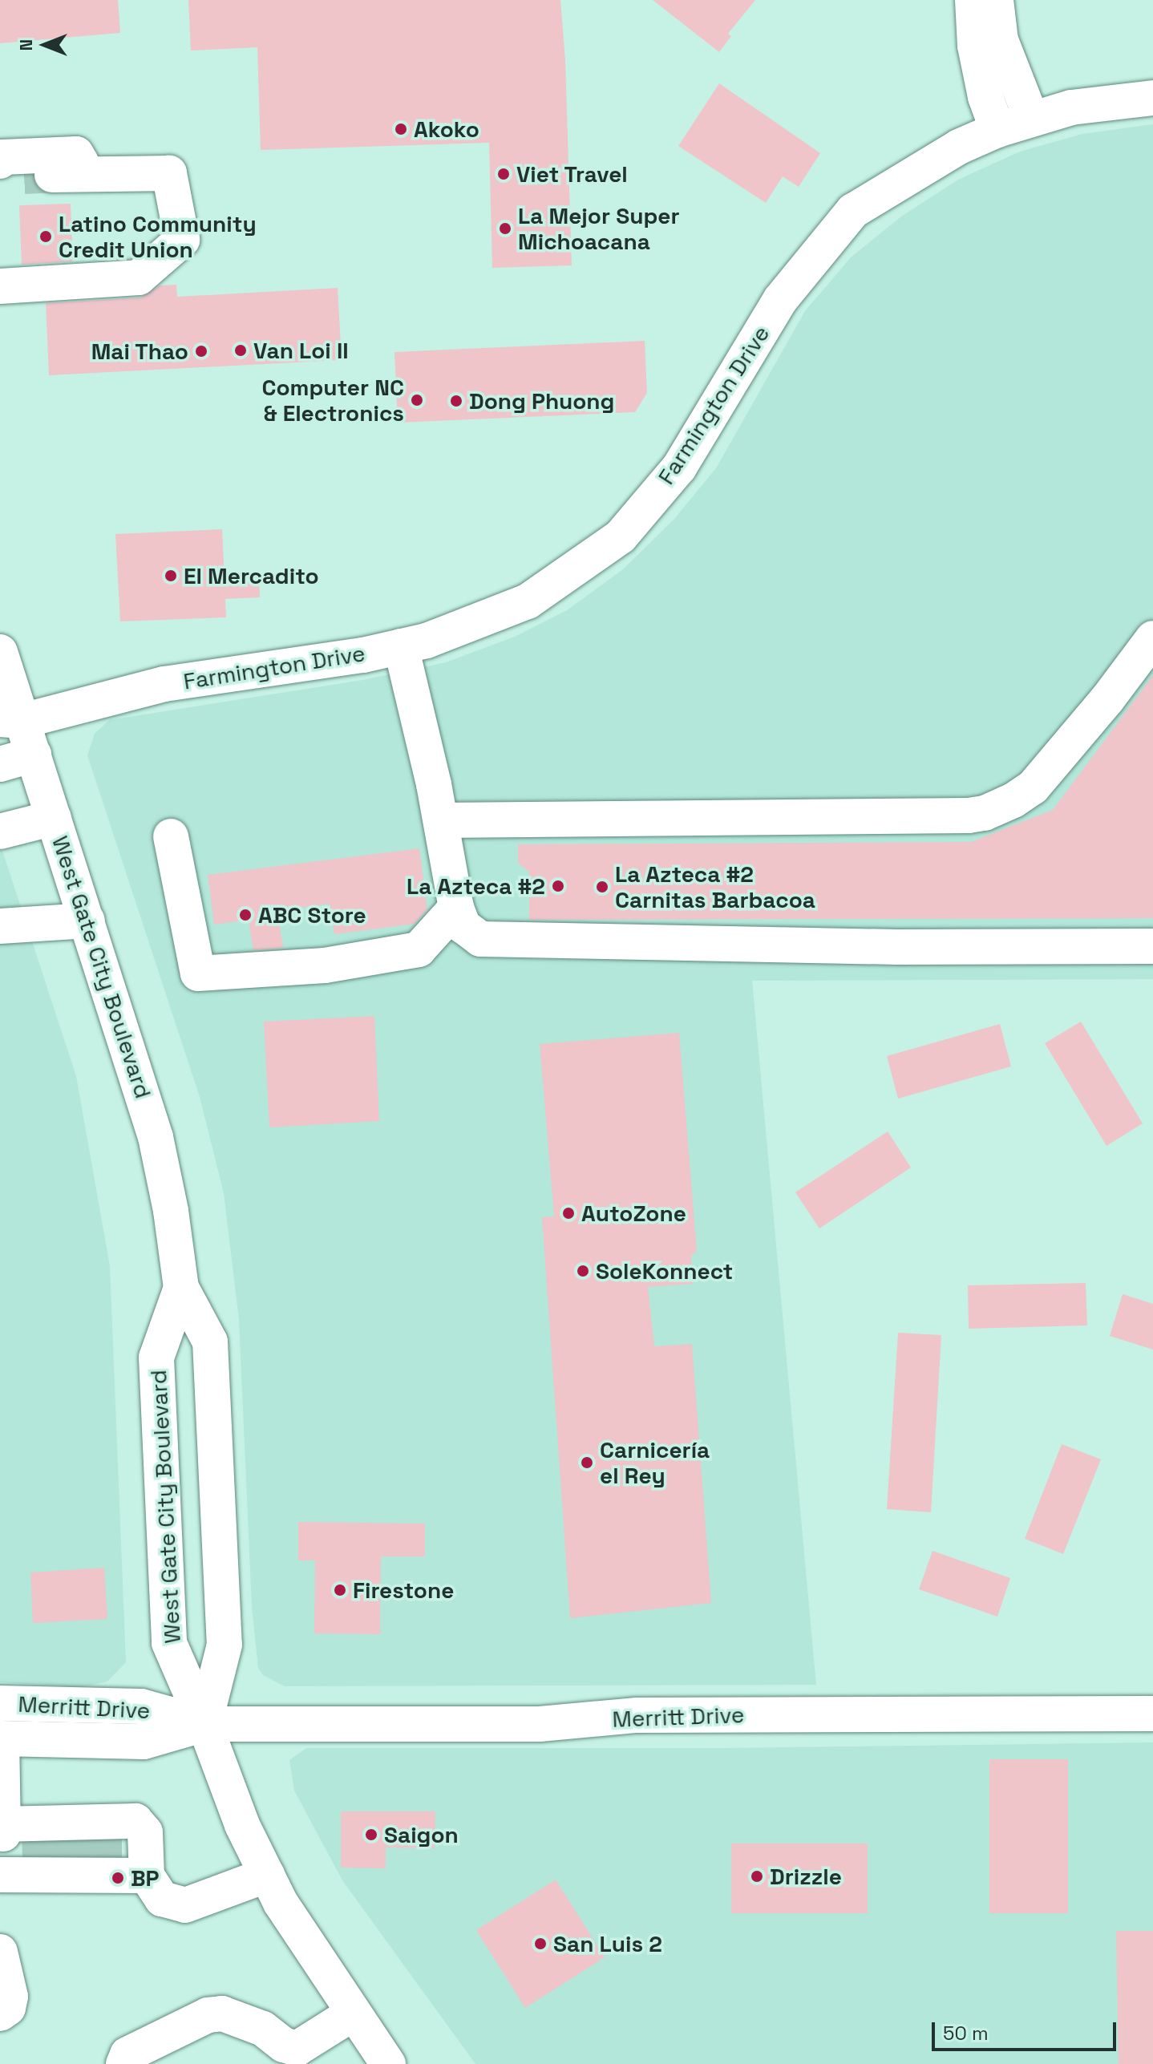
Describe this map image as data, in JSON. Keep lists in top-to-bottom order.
{
  "streets": {
    "main road": ["Farmington Drive", "West Gate City Boulevard", "Merritt Drive"]
  },
  "crossings": [
    ["Farmington Drive", "West Gate City Boulevard"],
    ["West Gate City Boulevard", "Merritt Drive"]
  ],
  "places": [
    "Akoko",
    "Viet Travel",
    "La Mejor Super Michoacana",
    "Latino Community Credit Union",
    "Van Loi II",
    "Mai Thao",
    "Computer NC & Electronics",
    "Dong Phuong",
    "El Mercadito",
    "La Azteca #2",
    "La Azteca #2 Carnitas Barbacoa",
    "ABC Store",
    "AutoZone",
    "SoleKonnect",
    "Carnicería el Rey",
    "Firestone",
    "Saigon",
    "Drizzle",
    "BP",
    "San Luis 2"
  ],
  "scale_bar": "50 m",
  "north": "left"
}
